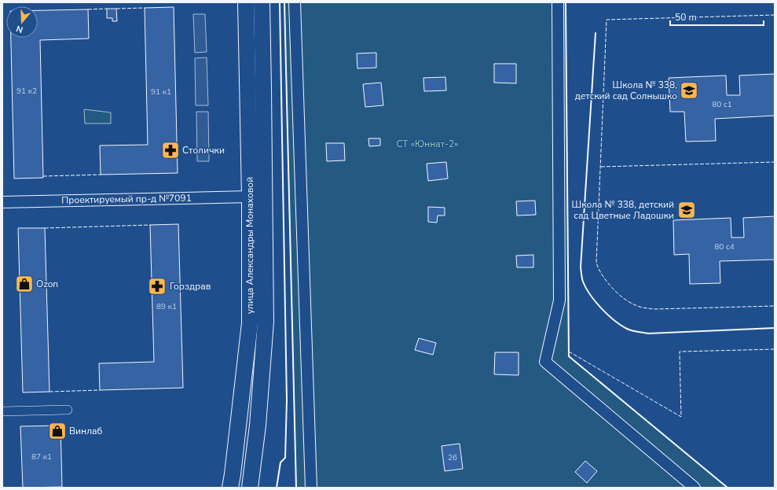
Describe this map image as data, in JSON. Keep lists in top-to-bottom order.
{
  "streets": {
    "main road": ["улица Александры Монаховой"],
    "street": ["Проектируемый пр-д №7091"]
  },
  "crossings": [
    ["Проектируемый пр-д №7091", "улица Александры Монаховой"]
  ],
  "parks": ["СТ «Юннат-2»"],
  "places": {
    "school or university": ["Школа № 338, детский сад Солнышко", "Школа № 338, детский сад Цветные Ладошки"],
    "pharmacy": ["Столички", "Горздрав"],
    "shop": ["Ozon", "Винлаб"]
  },
  "house_numbers": [
    "91 к2",
    "91 к1",
    "80 с1",
    "80 с4",
    "89 к1",
    "87 к1",
    "26"
  ],
  "scale_bar": "50 m",
  "north": "bottom"
}
